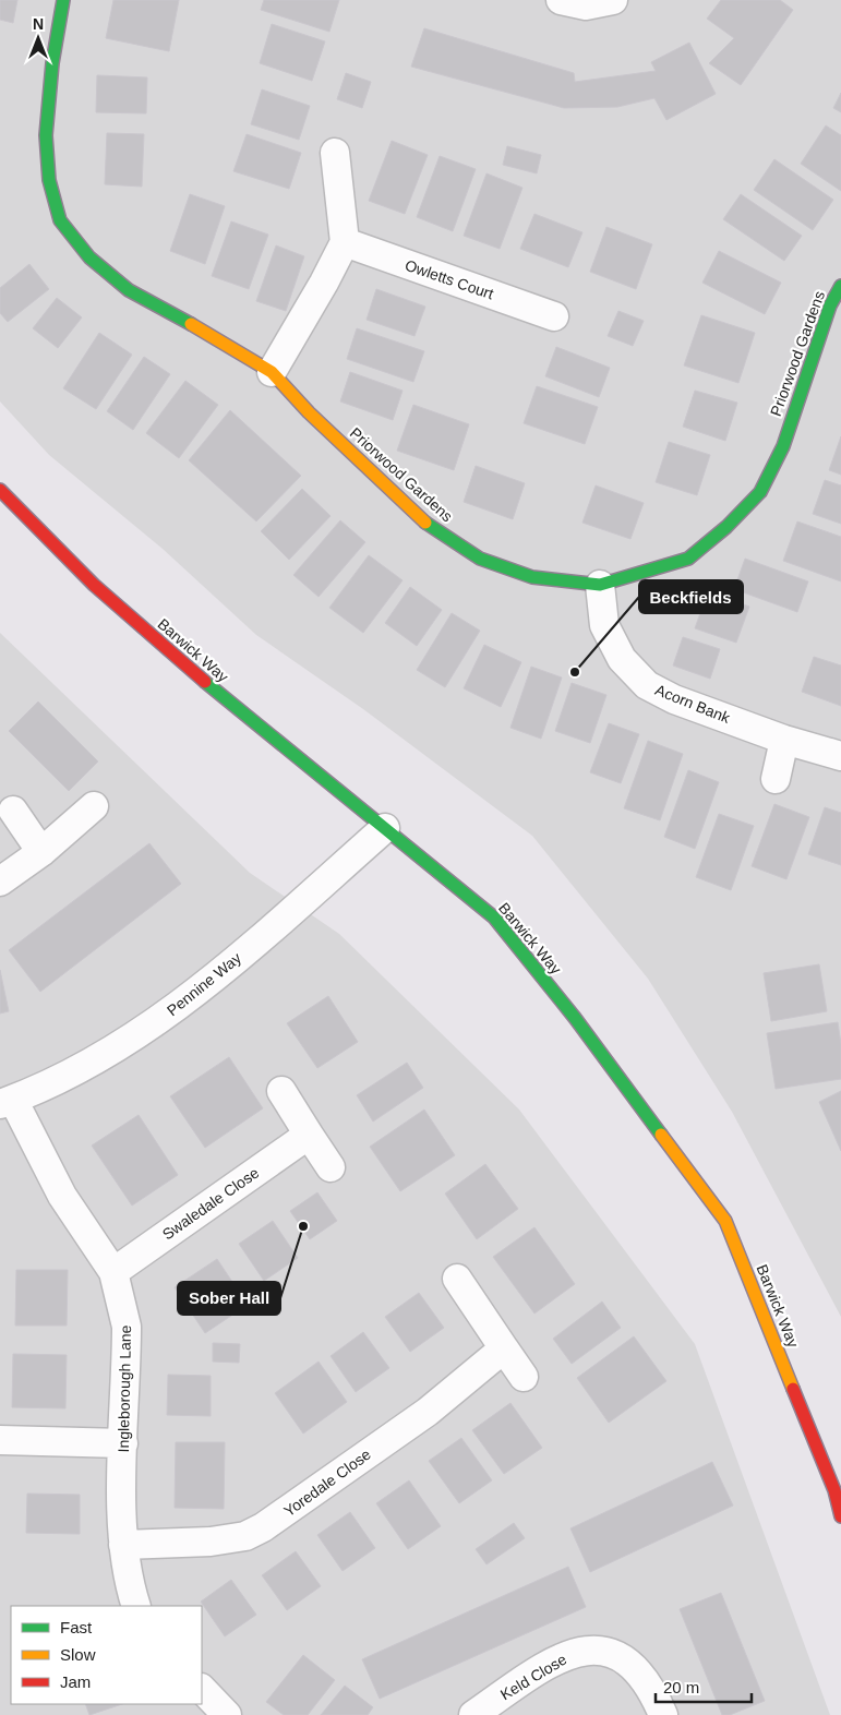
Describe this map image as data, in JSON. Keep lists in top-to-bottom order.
{
  "streets": {
    "street": [
      "Owletts Court",
      "Priorwood Gardens",
      "Barwick Way",
      "Acorn Bank",
      "Pennine Way",
      "Swaledale Close",
      "Ingleborough Lane",
      "Yoredale Close",
      "Keld Close"
    ]
  },
  "crossings": [
    ["Priorwood Gardens", "Acorn Bank"],
    ["Barwick Way", "Pennine Way"],
    ["Pennine Way", "Ingleborough Lane"],
    ["Swaledale Close", "Ingleborough Lane"],
    ["Ingleborough Lane", "Yoredale Close"]
  ],
  "places": ["Beckfields", "Sober Hall"],
  "legend": ["Fast", "Slow", "Jam"],
  "scale_bar": "20 m",
  "north": "top"
}
